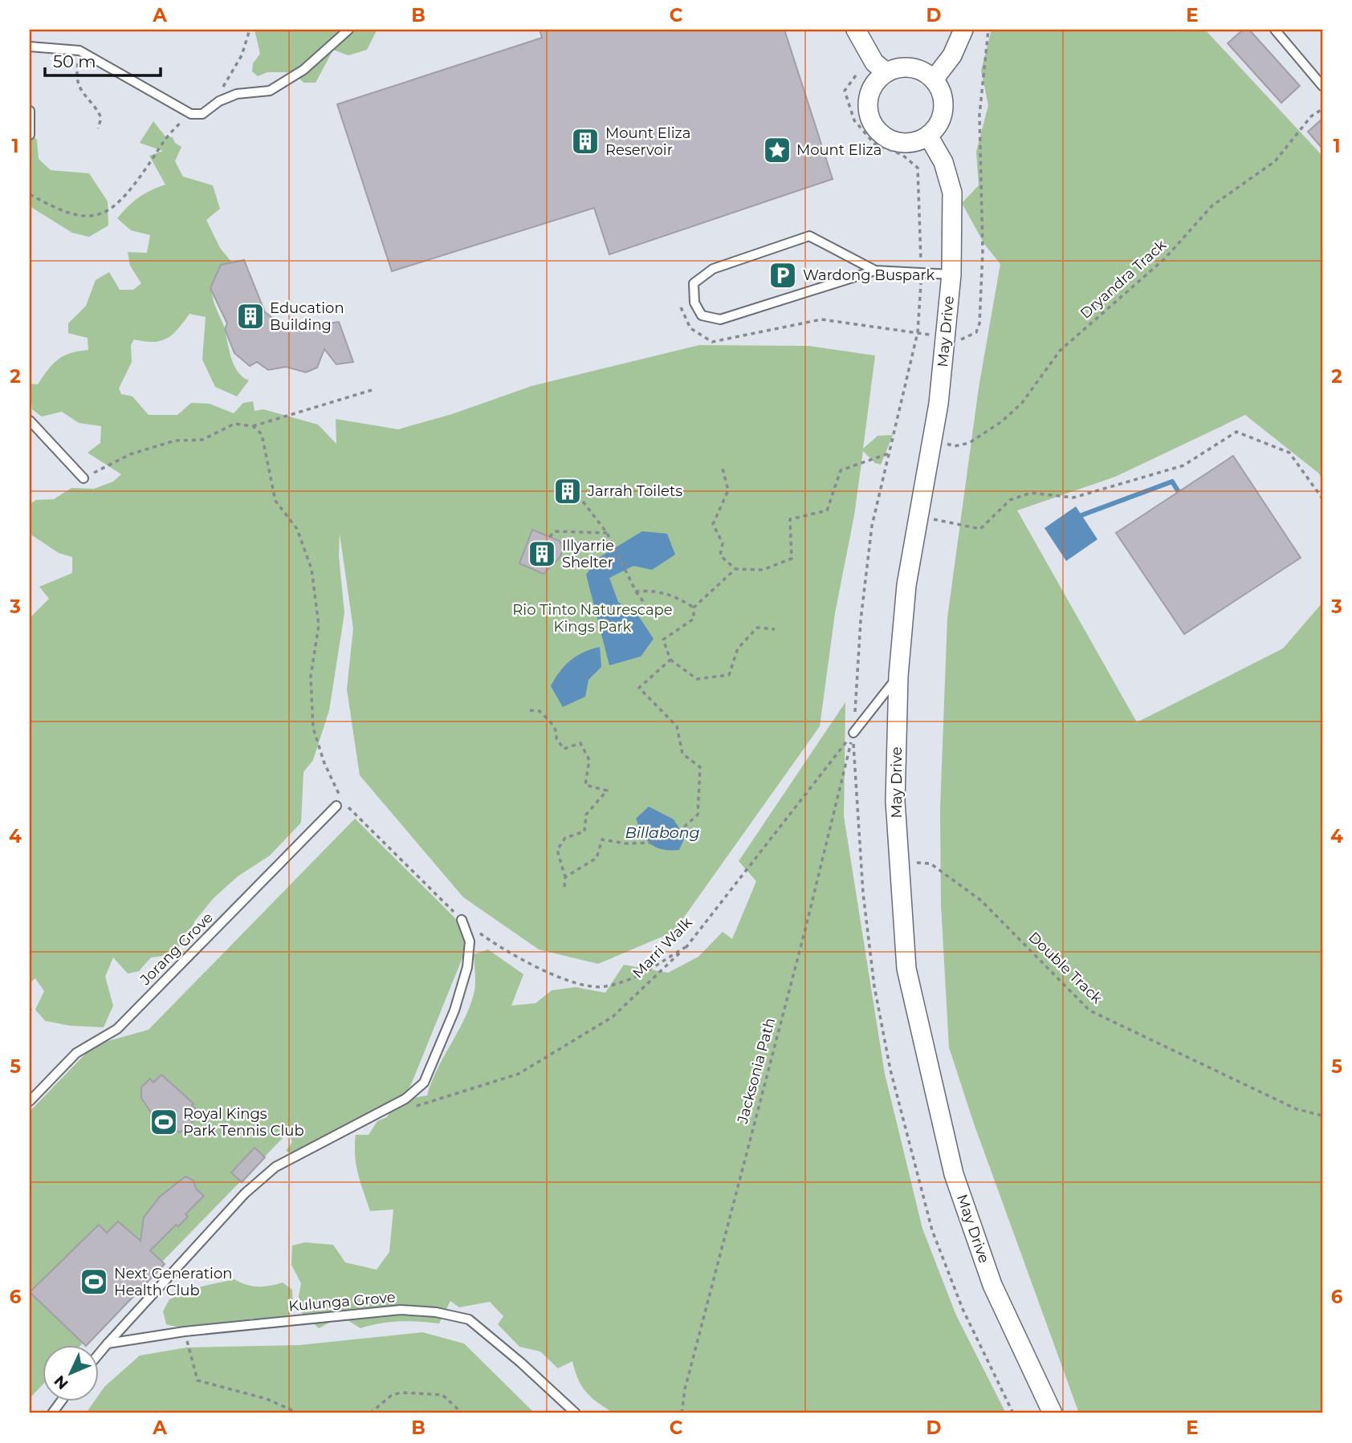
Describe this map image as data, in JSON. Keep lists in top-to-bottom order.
{
  "streets": {
    "street": ["May Drive"],
    "lane": ["Jorang Grove", "Kulunga Grove"],
    "path": [
      "Dryandra Track",
      "Marri Walk",
      "Double Track",
      "Jacksonia Path"
    ]
  },
  "crossings": [
    ["Dryandra Track", "May Drive"],
    ["May Drive", "Double Track"],
    ["Marri Walk", "Jacksonia Path"]
  ],
  "water": ["Billabong"],
  "parks": ["Rio Tinto Naturescape Kings Park"],
  "places": {
    "building": [
      "Mount Eliza Reservoir",
      "Education Building",
      "Jarrah Toilets",
      "Illyarrie Shelter"
    ],
    "place": ["Mount Eliza"],
    "parking": ["Wardong Buspark"],
    "sports": ["Royal Kings Park Tennis Club", "Next Generation Health Club"]
  },
  "scale_bar": "50 m",
  "north": "bottom left",
  "grid": {
    "columns": [
      "A",
      "B",
      "C",
      "D",
      "E"
    ],
    "rows": [
      "1",
      "2",
      "3",
      "4",
      "5",
      "6"
    ]
  }
}
